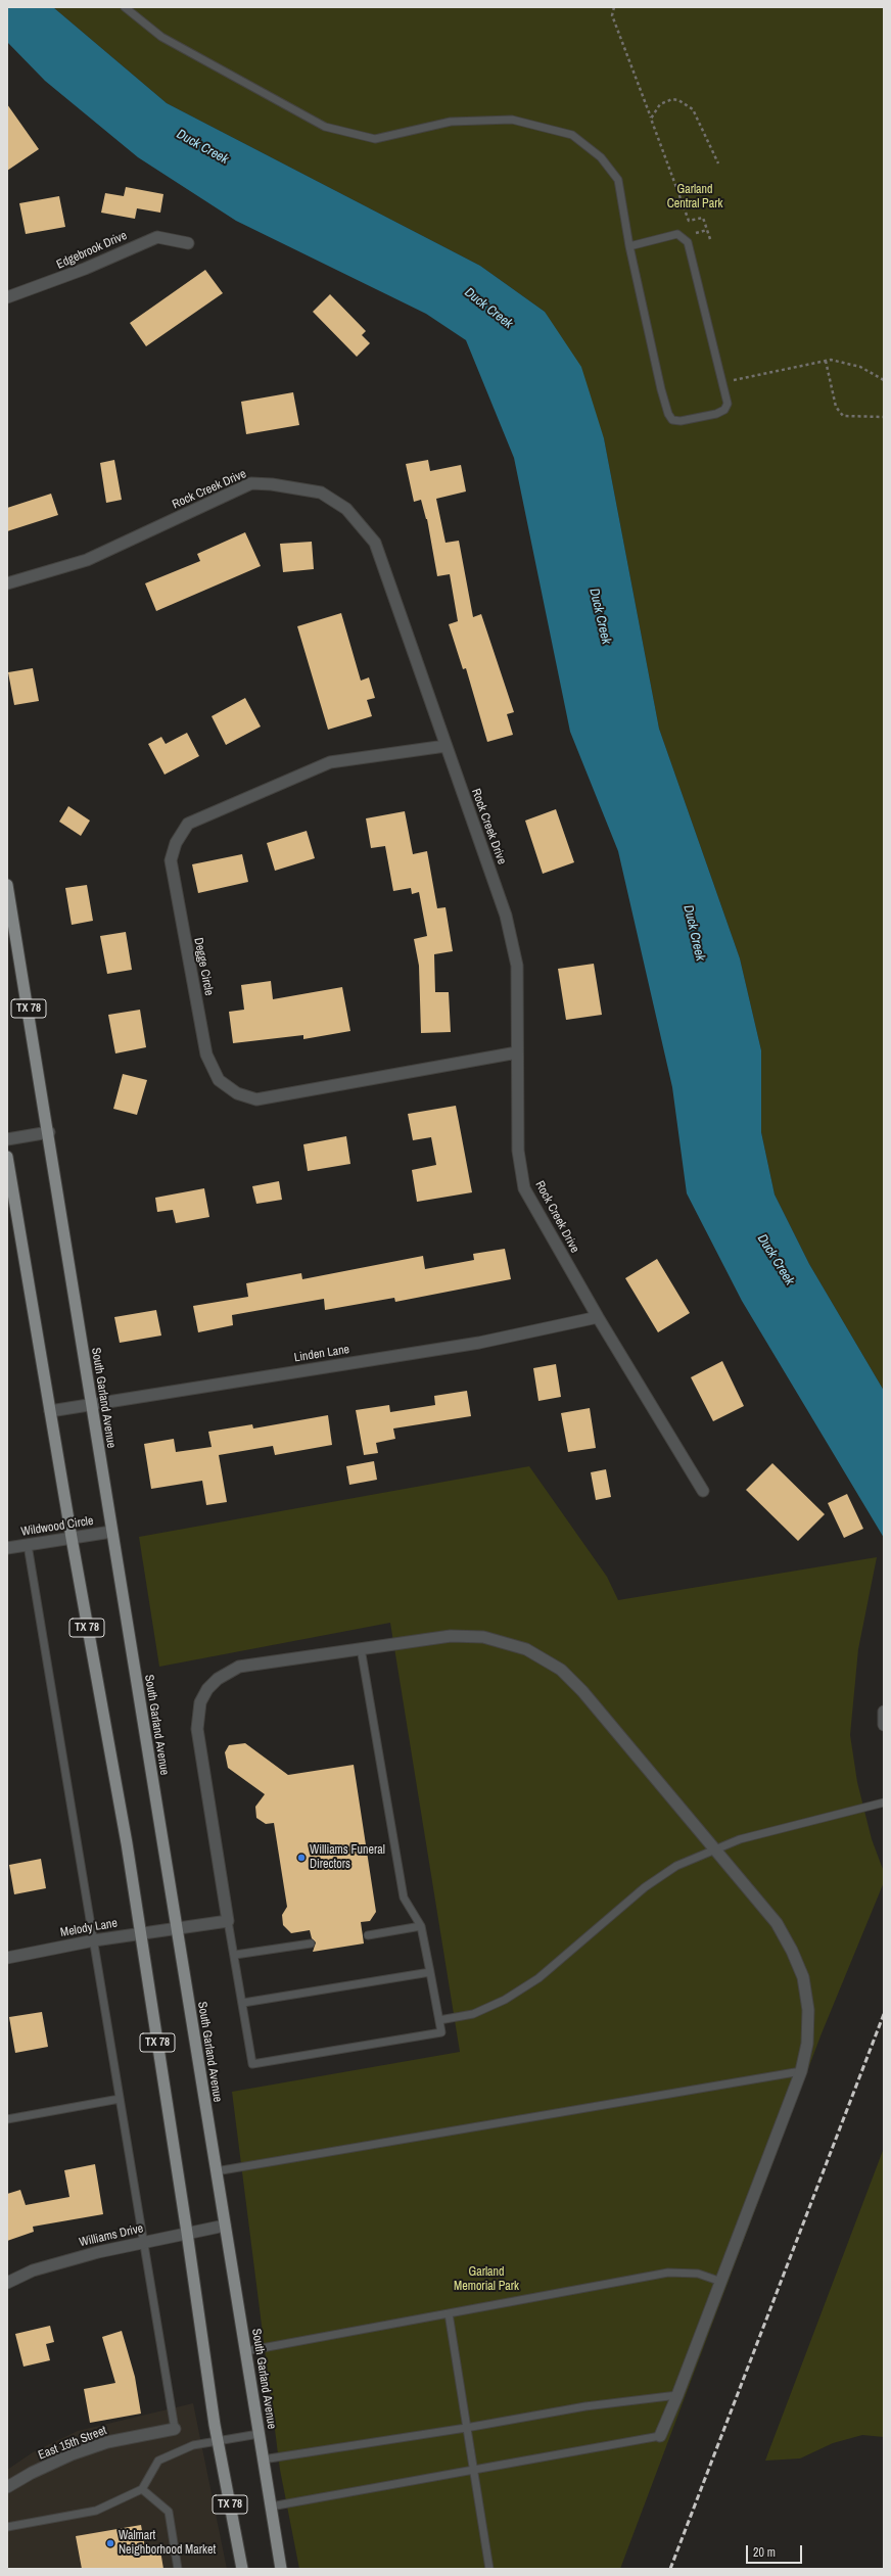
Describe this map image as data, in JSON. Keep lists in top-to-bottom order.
{
  "streets": {
    "main road": ["TX 78", "South Garland Avenue"],
    "street": [
      "Edgebrook Drive",
      "Rock Creek Drive",
      "Degge Circle",
      "Linden Lane",
      "Wildwood Circle",
      "Melody Lane",
      "Williams Drive",
      "East 15th Street"
    ]
  },
  "crossings": [
    ["Rock Creek Drive", "Degge Circle"],
    ["Rock Creek Drive", "Linden Lane"],
    ["TX 78", "Linden Lane"],
    ["TX 78", "Wildwood Circle"],
    ["TX 78", "Melody Lane"],
    ["TX 78", "Williams Drive"],
    ["Linden Lane", "South Garland Avenue"],
    ["South Garland Avenue", "Wildwood Circle"],
    ["South Garland Avenue", "Melody Lane"],
    ["South Garland Avenue", "Williams Drive"]
  ],
  "water": ["Duck Creek"],
  "parks": ["Garland Central Park", "Garland Memorial Park"],
  "places": ["Williams Funeral Directors", "Walmart Neighborhood Market"],
  "scale_bar": "20 m"
}
